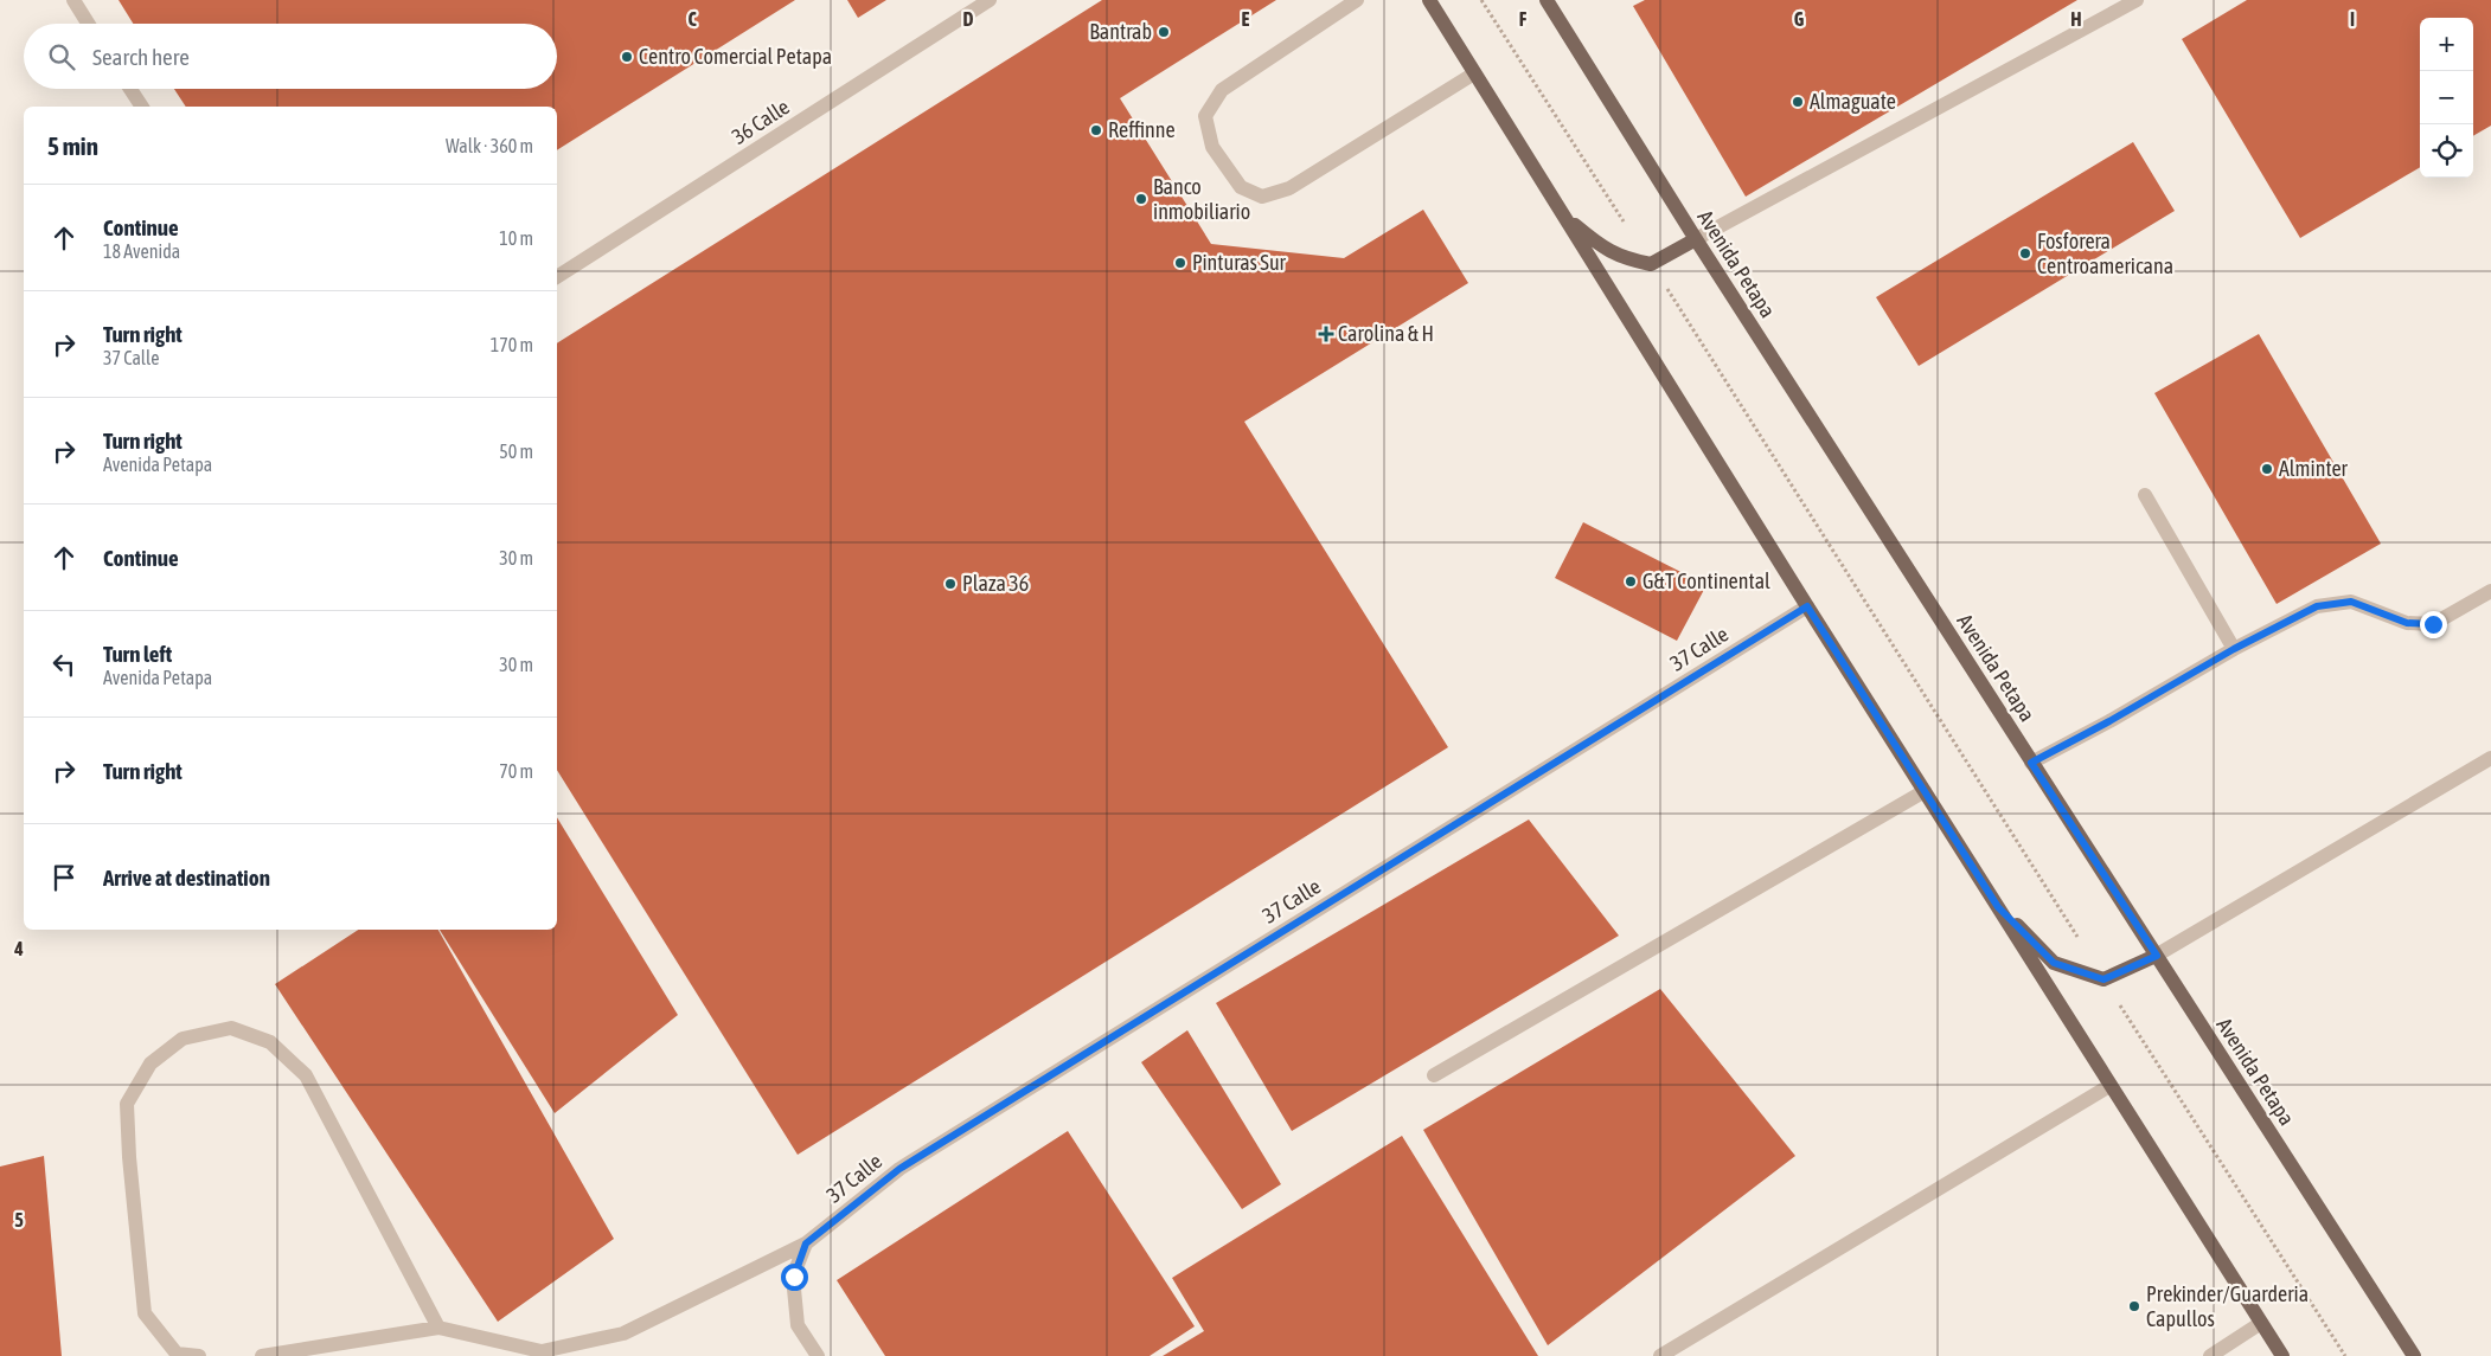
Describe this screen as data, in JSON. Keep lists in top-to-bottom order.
{
  "streets": {
    "main road": ["Avenida Petapa"],
    "street": ["36 Calle", "37 Calle"]
  },
  "places": {
    "other": [
      "Bantrab",
      "Centro Comercial Petapa",
      "Almaguate",
      "Reffinne",
      "Banco inmobiliario",
      "Fosforera Centroamericana",
      "Pinturas Sur",
      "Alminter",
      "G&T Continental",
      "Plaza 36",
      "Prekinder/Guarderia Capullos"
    ],
    "health": ["Carolina & H"]
  },
  "page": {
    "map_buttons": ["+", "−"],
    "search": "Search here",
    "heading": ["5 min", "Walk · 360 m"],
    "list": [
      ["Continue", "18 Avenida", "10 m"],
      ["Turn right", "37 Calle", "170 m"],
      ["Turn right", "Avenida Petapa", "50 m"],
      ["Continue", "30 m"],
      ["Turn left", "Avenida Petapa", "30 m"],
      ["Turn right", "70 m"],
      "Arrive at destination"
    ]
  },
  "grid": {
    "columns": [
      "C",
      "D",
      "E",
      "F",
      "G",
      "H",
      "I"
    ],
    "rows": ["4", "5"]
  }
}
